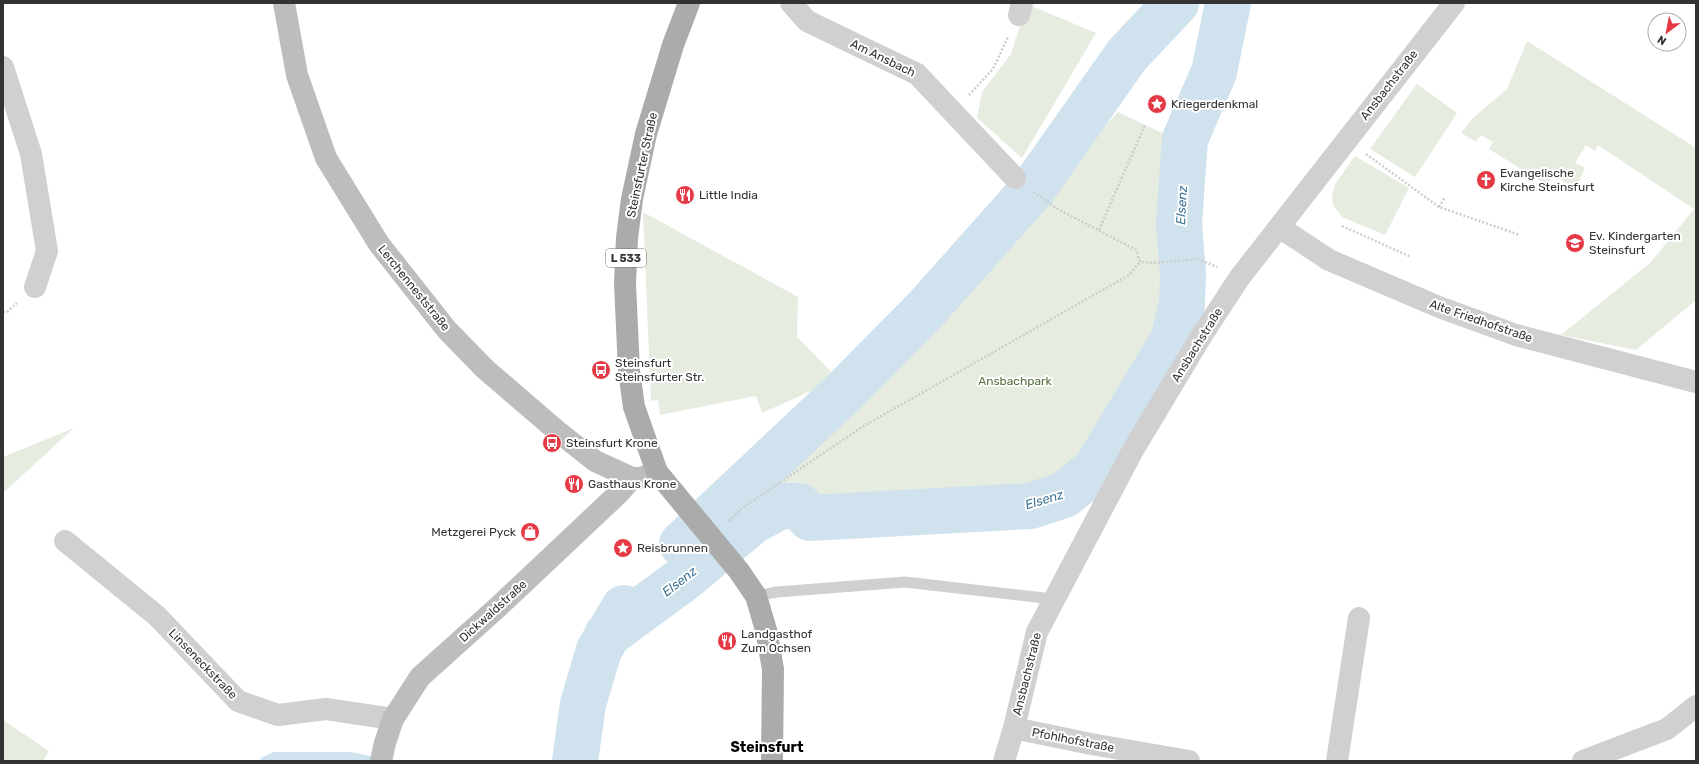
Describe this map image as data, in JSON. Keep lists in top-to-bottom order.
{
  "streets": {
    "main road": ["Steinsfurter Straße", "L 533"],
    "street": [
      "Am Ansbach",
      "Ansbachstraße",
      "Lerchenneststraße",
      "Alte Friedhofstraße",
      "Dickwaldstraße",
      "Linseneckstraße",
      "Pfohlhofstraße"
    ]
  },
  "crossings": [
    ["Ansbachstraße", "Alte Friedhofstraße"],
    ["Ansbachstraße", "Pfohlhofstraße"],
    ["Steinsfurter Straße", "L 533"],
    ["Lerchenneststraße", "Dickwaldstraße"],
    ["Dickwaldstraße", "Linseneckstraße"]
  ],
  "districts": ["Steinsfurt"],
  "water": ["Elsenz"],
  "parks": ["Ansbachpark"],
  "places": {
    "place": ["Kriegerdenkmal", "Reisbrunnen"],
    "church": ["Evangelische Kirche Steinsfurt"],
    "restaurant": ["Little India", "Gasthaus Krone", "Landgasthof Zum Ochsen"],
    "school or university": ["Ev. Kindergarten Steinsfurt"],
    "bus stop": ["Steinsfurt Steinsfurter Str.", "Steinsfurt Krone"],
    "shop": ["Metzgerei Pyck"]
  },
  "north": "bottom left"
}
